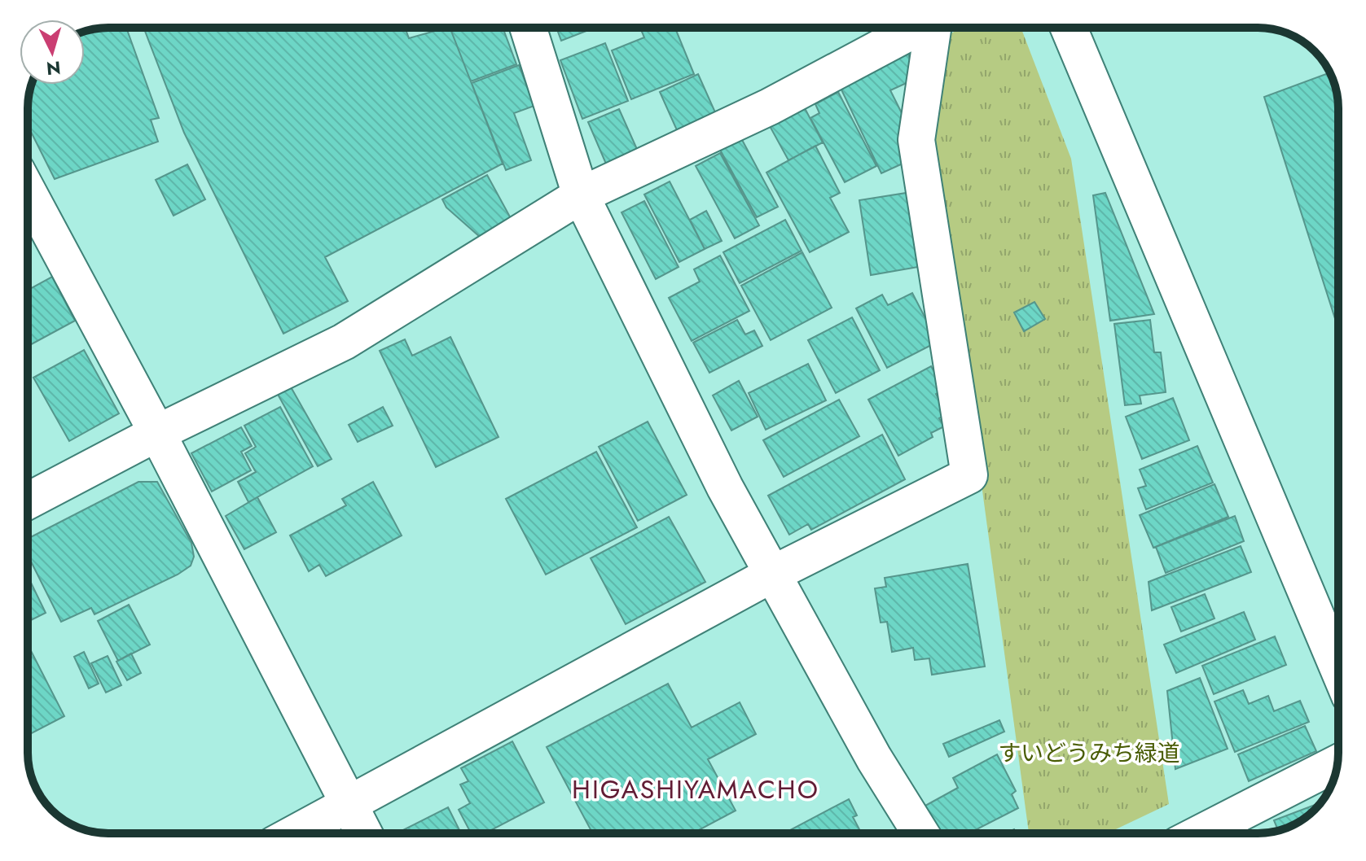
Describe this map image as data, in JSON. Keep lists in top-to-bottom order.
{
  "districts": ["HIGASHIYAMACHO"],
  "parks": ["すいどうみち緑道"],
  "north": "bottom"
}
